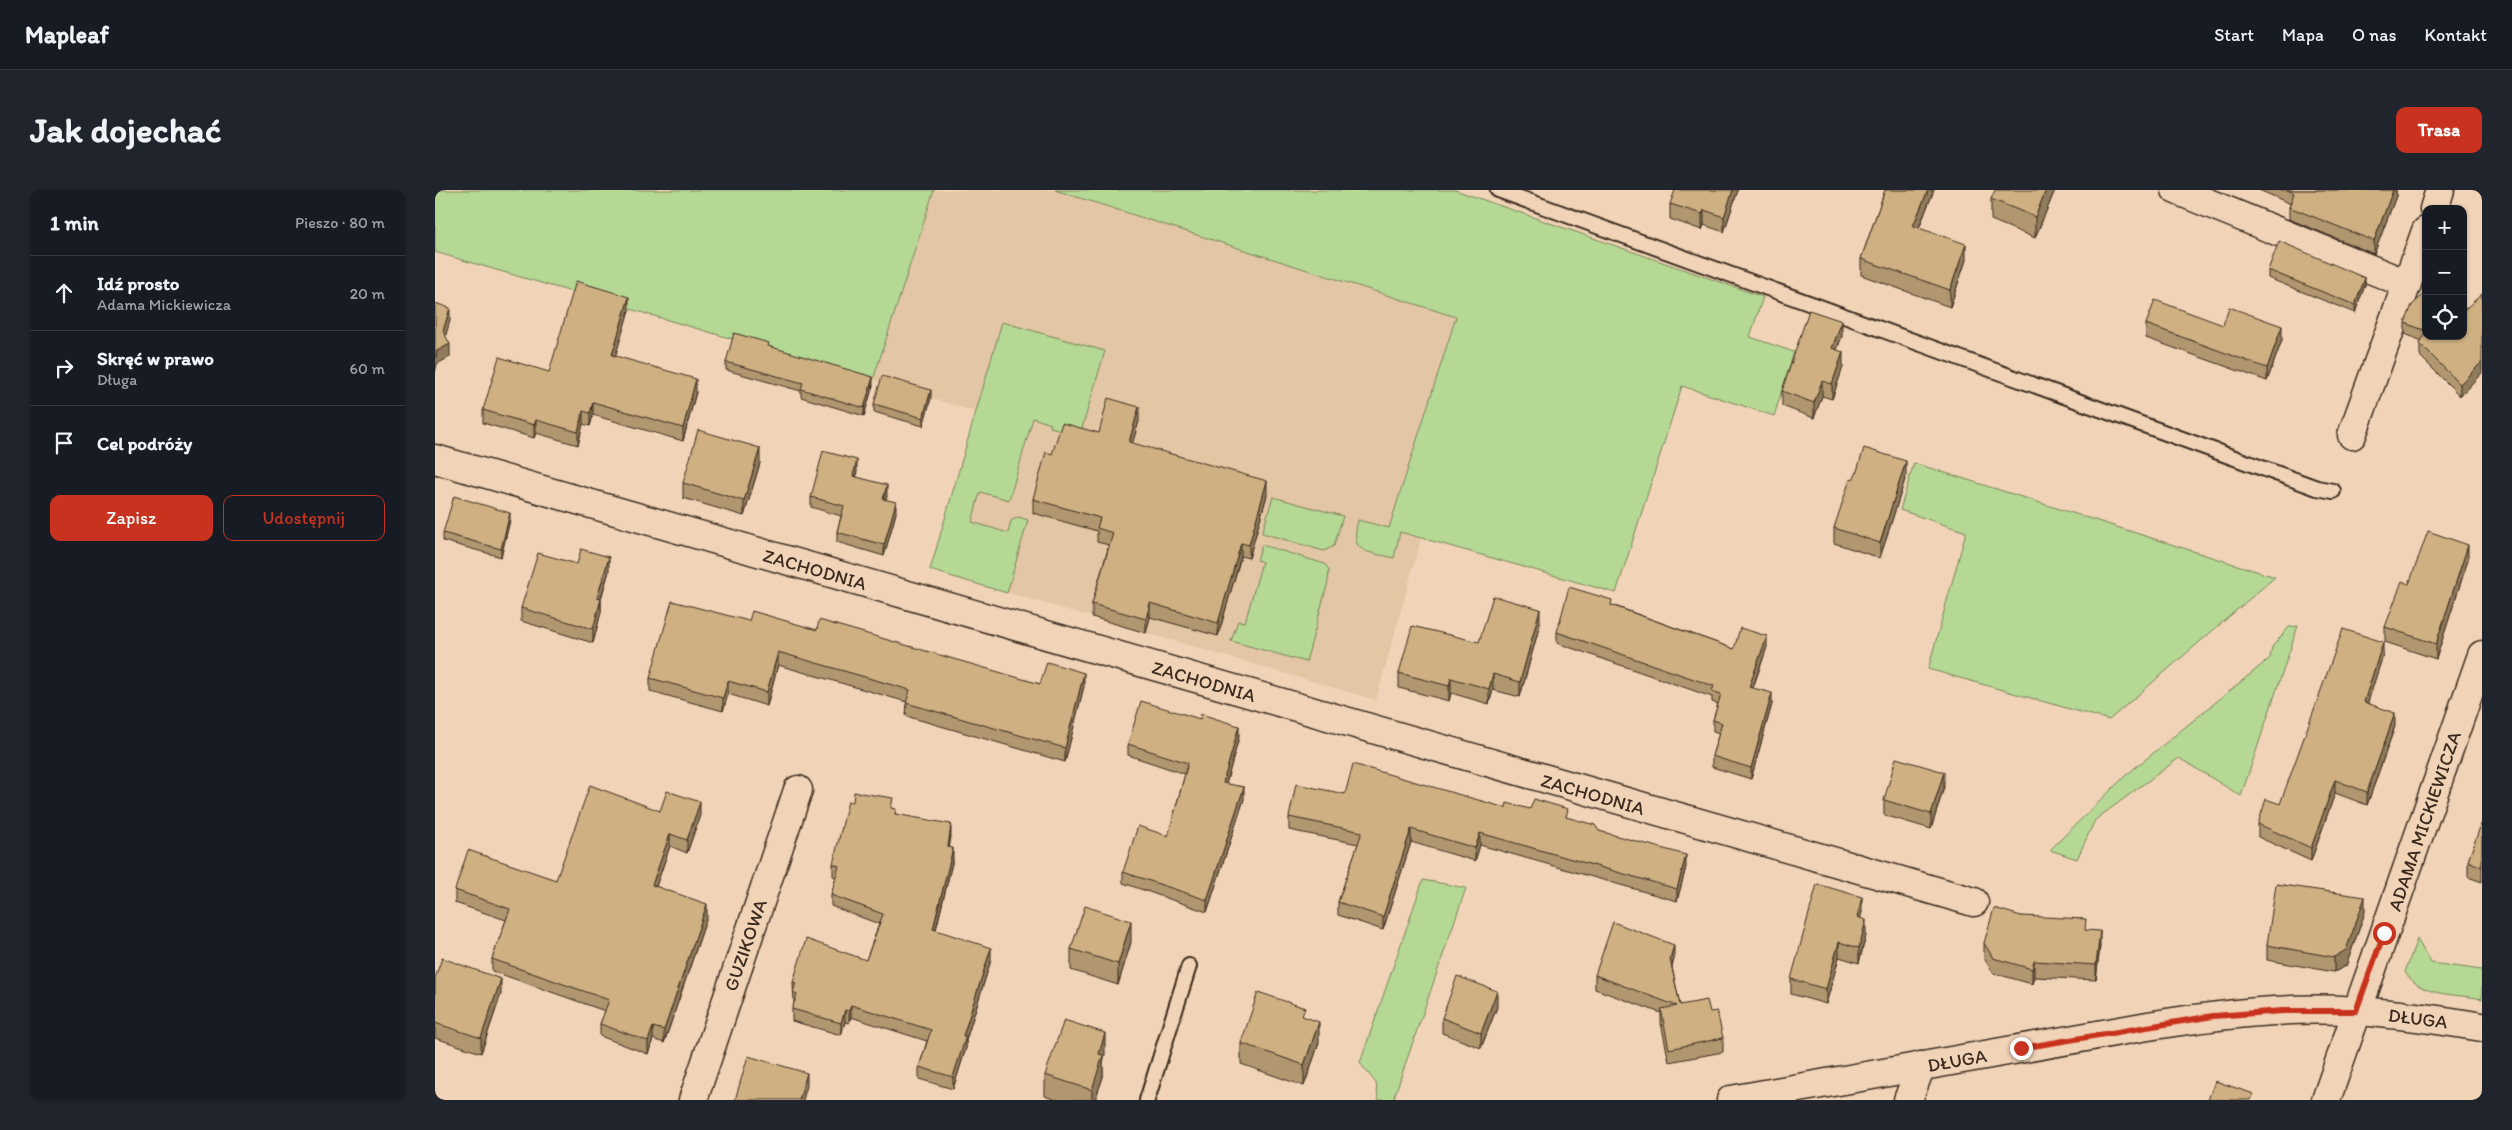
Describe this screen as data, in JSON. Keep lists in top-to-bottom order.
{
  "streets": {
    "street": [
      "ZACHODNIA",
      "ADAMA MICKIEWICZA",
      "GUZIKOWA",
      "DŁUGA"
    ]
  },
  "crossings": [
    ["ADAMA MICKIEWICZA", "DŁUGA"]
  ],
  "page": {
    "header": "Mapleaf",
    "nav": [
      "Start",
      "Mapa",
      "O nas",
      "Kontakt"
    ],
    "buttons": [
      "Trasa",
      ["Zapisz", "Udostępnij"]
    ],
    "title": "Jak dojechać",
    "heading": ["1 min", "Pieszo · 80 m"],
    "map_buttons": ["+", "−"],
    "list": [
      ["Idź prosto", "Adama Mickiewicza", "20 m"],
      ["Skręć w prawo", "Długa", "60 m"],
      "Cel podróży"
    ]
  }
}
